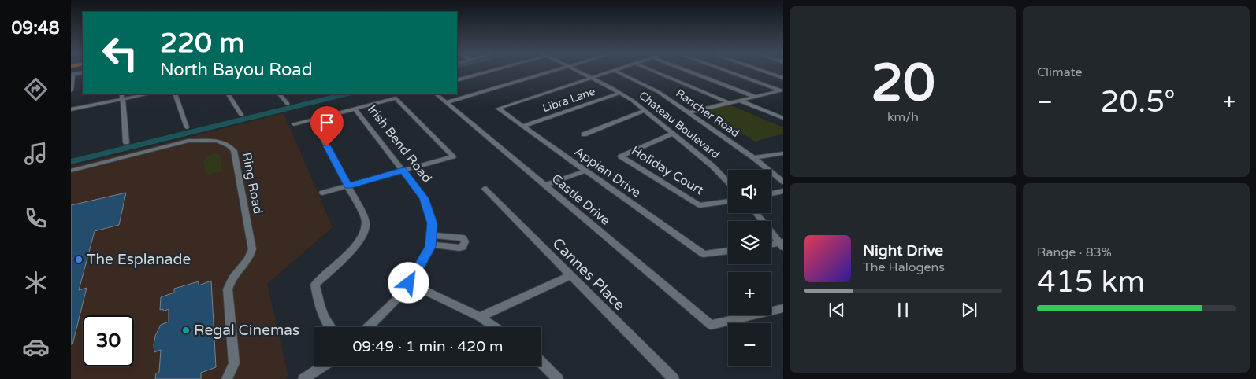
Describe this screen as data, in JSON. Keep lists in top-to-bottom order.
{
  "streets": {
    "street": [
      "Libra Lane",
      "Rancher Road",
      "Chateau Boulevard",
      "Irish Bend Road",
      "Holiday Court",
      "Appian Drive",
      "Ring Road",
      "Castle Drive",
      "Cannes Place"
    ]
  },
  "crossings": [
    ["Libra Lane", "Chateau Boulevard"],
    ["Libra Lane", "Appian Drive"],
    ["Chateau Boulevard", "Holiday Court"],
    ["Chateau Boulevard", "Appian Drive"]
  ],
  "places": ["The Esplanade", "Regal Cinemas"],
  "page": {
    "tabs": "09:48",
    "tile": [
      ["20", "km/h"],
      "Climate",
      ["Range · 83%", "415 km"]
    ],
    "turn": ["220 m", "North Bayou Road"],
    "heat": ["−", "20.5°", "+"],
    "map_buttons": ["+", "−"],
    "song": ["Night Drive", "The Halogens"],
    "limit": "30",
    "trip": "09:49 · 1 min · 420 m"
  }
}
